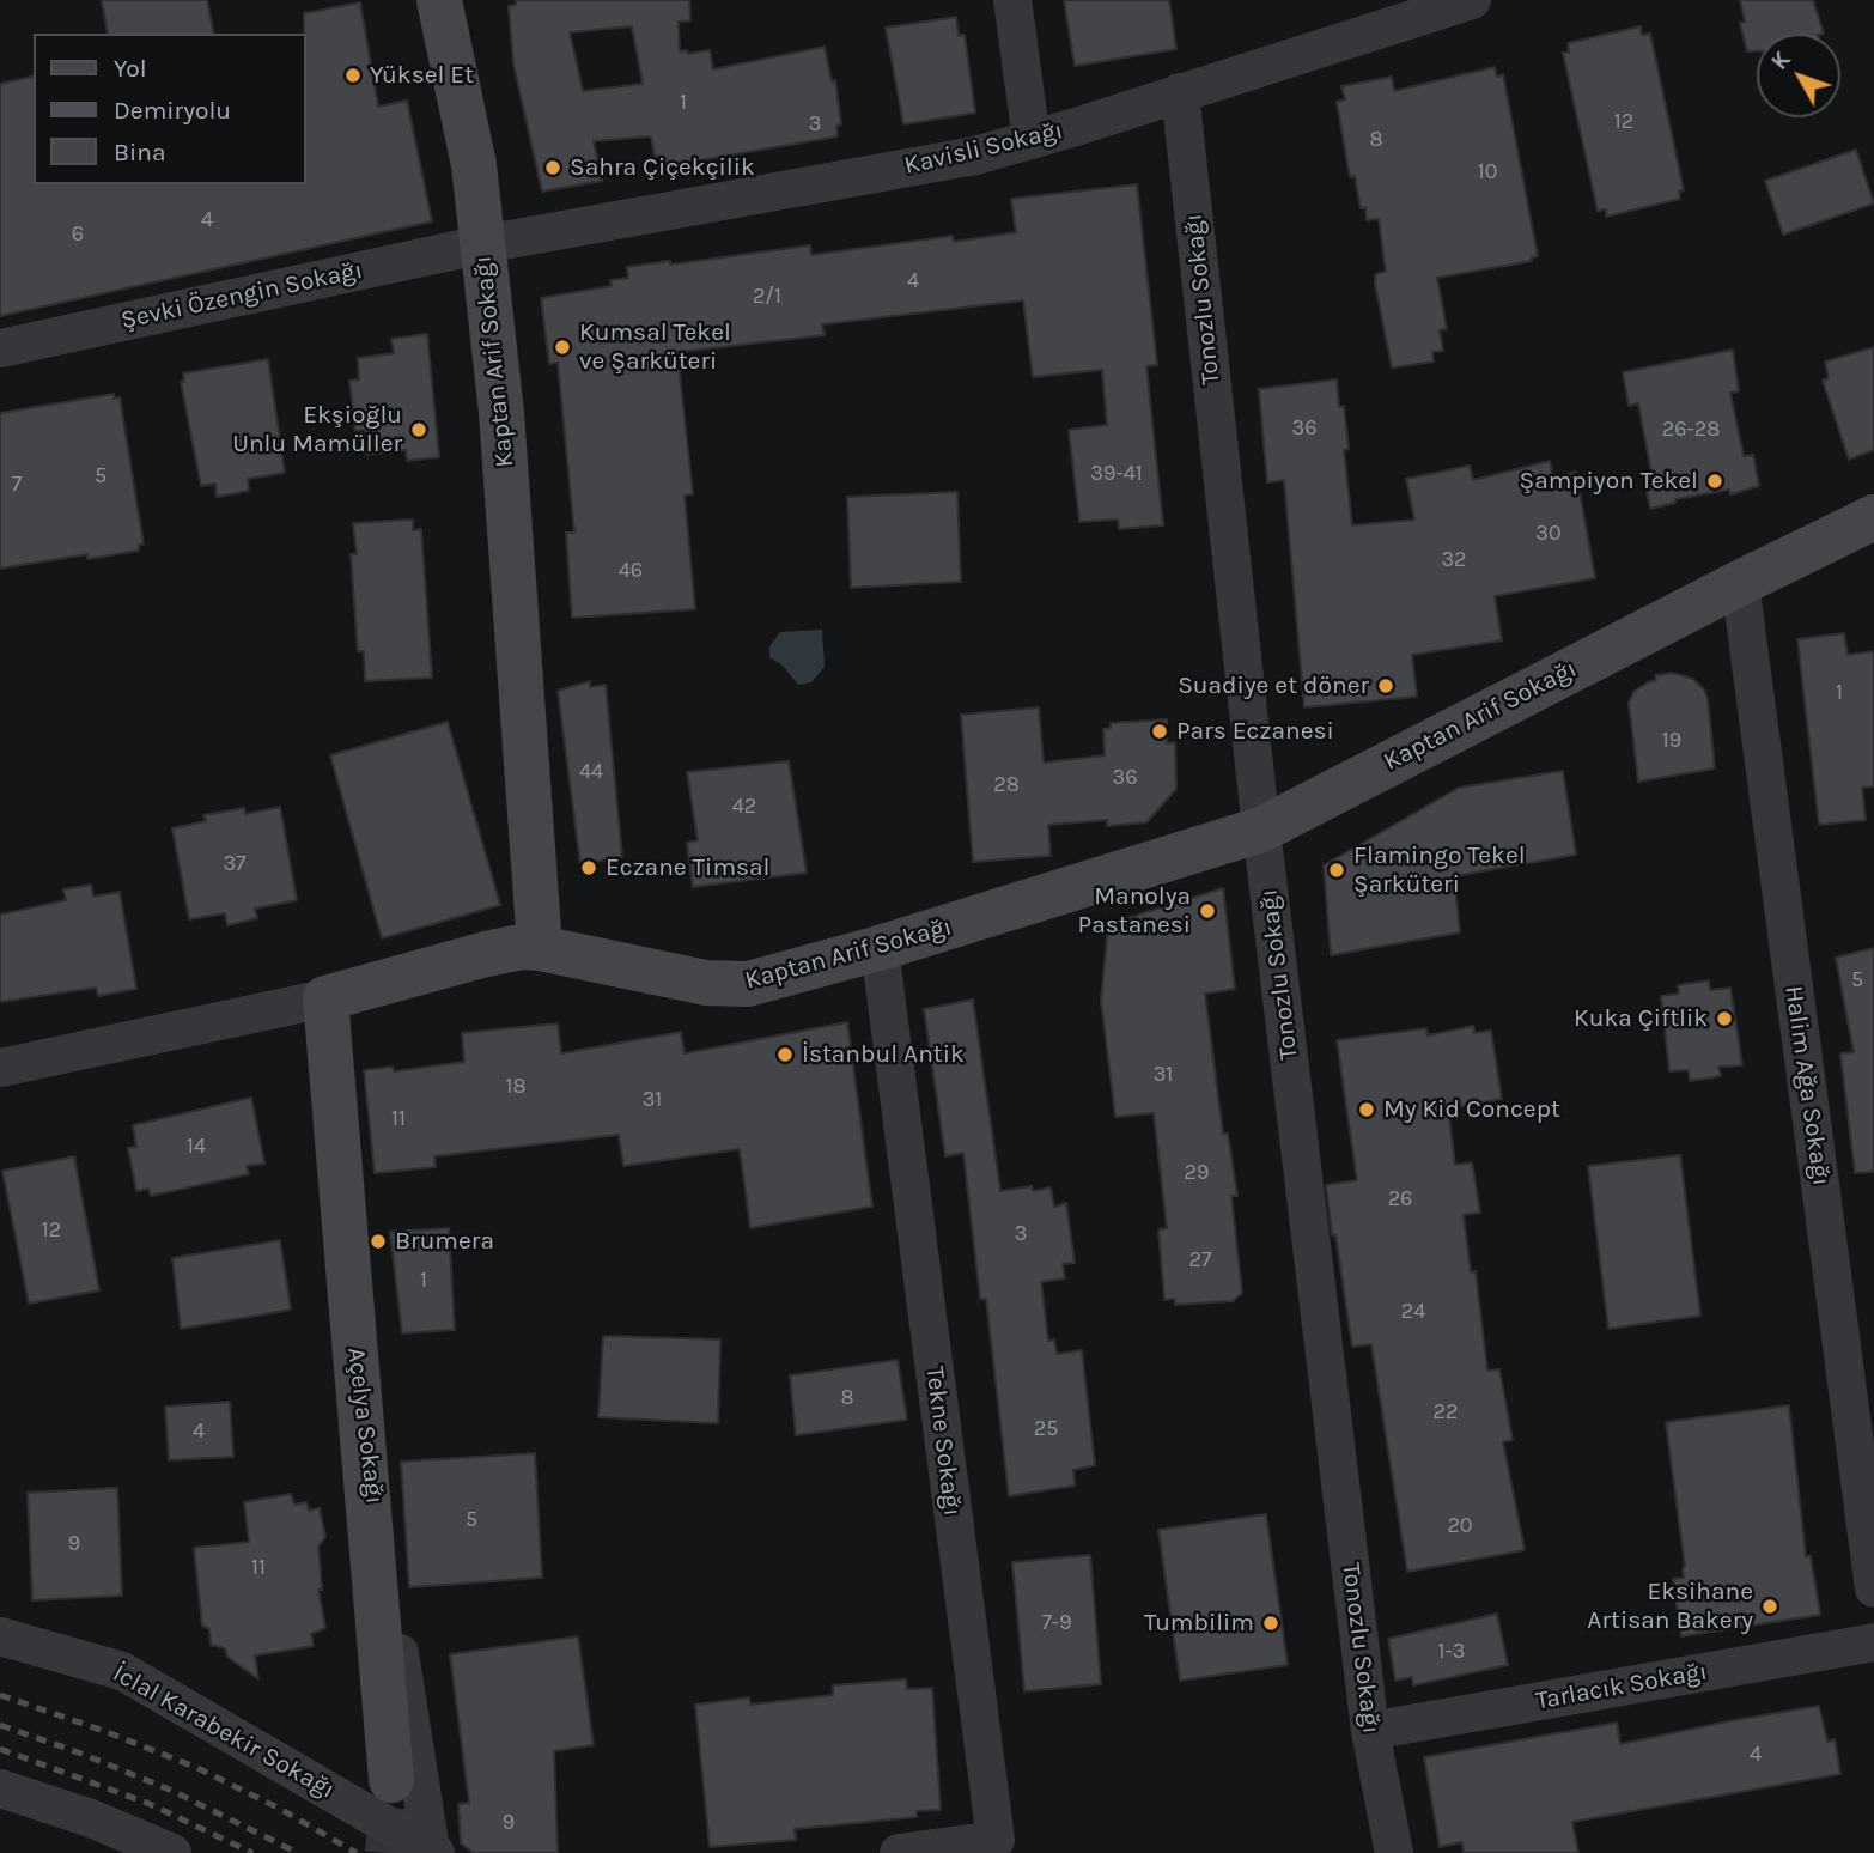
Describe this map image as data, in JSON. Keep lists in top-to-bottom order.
{
  "streets": {
    "street": [
      "Kavisli Sokağı",
      "Şevki Özengin Sokağı",
      "Tonozlu Sokağı",
      "Kaptan Arif Sokağı",
      "Halim Ağa Sokağı",
      "Açelya Sokağı",
      "Tekne Sokağı",
      "Tarlacık Sokağı",
      "İclal Karabekir Sokağı"
    ]
  },
  "crossings": [
    ["Kavisli Sokağı", "Şevki Özengin Sokağı"],
    ["Kavisli Sokağı", "Tonozlu Sokağı"],
    ["Kavisli Sokağı", "Kaptan Arif Sokağı"],
    ["Şevki Özengin Sokağı", "Kaptan Arif Sokağı"],
    ["Tonozlu Sokağı", "Kaptan Arif Sokağı"],
    ["Tonozlu Sokağı", "Tarlacık Sokağı"],
    ["Kaptan Arif Sokağı", "Halim Ağa Sokağı"],
    ["Kaptan Arif Sokağı", "Tekne Sokağı"],
    ["Açelya Sokağı", "İclal Karabekir Sokağı"]
  ],
  "places": [
    "Yüksel Et",
    "Sahra Çiçekçilik",
    "Kumsal Tekel ve Şarküteri",
    "Ekşioğlu Unlu Mamüller",
    "Şampiyon Tekel",
    "Suadiye et döner",
    "Pars Eczanesi",
    "Eczane Timsal",
    "Flamingo Tekel Şarküteri",
    "Manolya Pastanesi",
    "Kuka Çiftlik",
    "İstanbul Antik",
    "My Kid Concept",
    "Brumera",
    "Eksihane Artisan Bakery",
    "Tumbilim"
  ],
  "house_numbers": [
    "1",
    "12",
    "3",
    "8",
    "10",
    "4",
    "6",
    "4",
    "2/1",
    "36",
    "26-28",
    "39-41",
    "5",
    "7",
    "30",
    "32",
    "46",
    "1",
    "19",
    "44",
    "36",
    "28",
    "42",
    "37",
    "5",
    "31",
    "18",
    "31",
    "11",
    "14",
    "29",
    "26",
    "12",
    "3",
    "27",
    "1",
    "24",
    "8",
    "22",
    "25",
    "4",
    "5",
    "20",
    "9",
    "11",
    "7-9",
    "1-3",
    "4",
    "9"
  ],
  "legend": ["Yol", "Demiryolu", "Bina"],
  "north": "top left"
}
